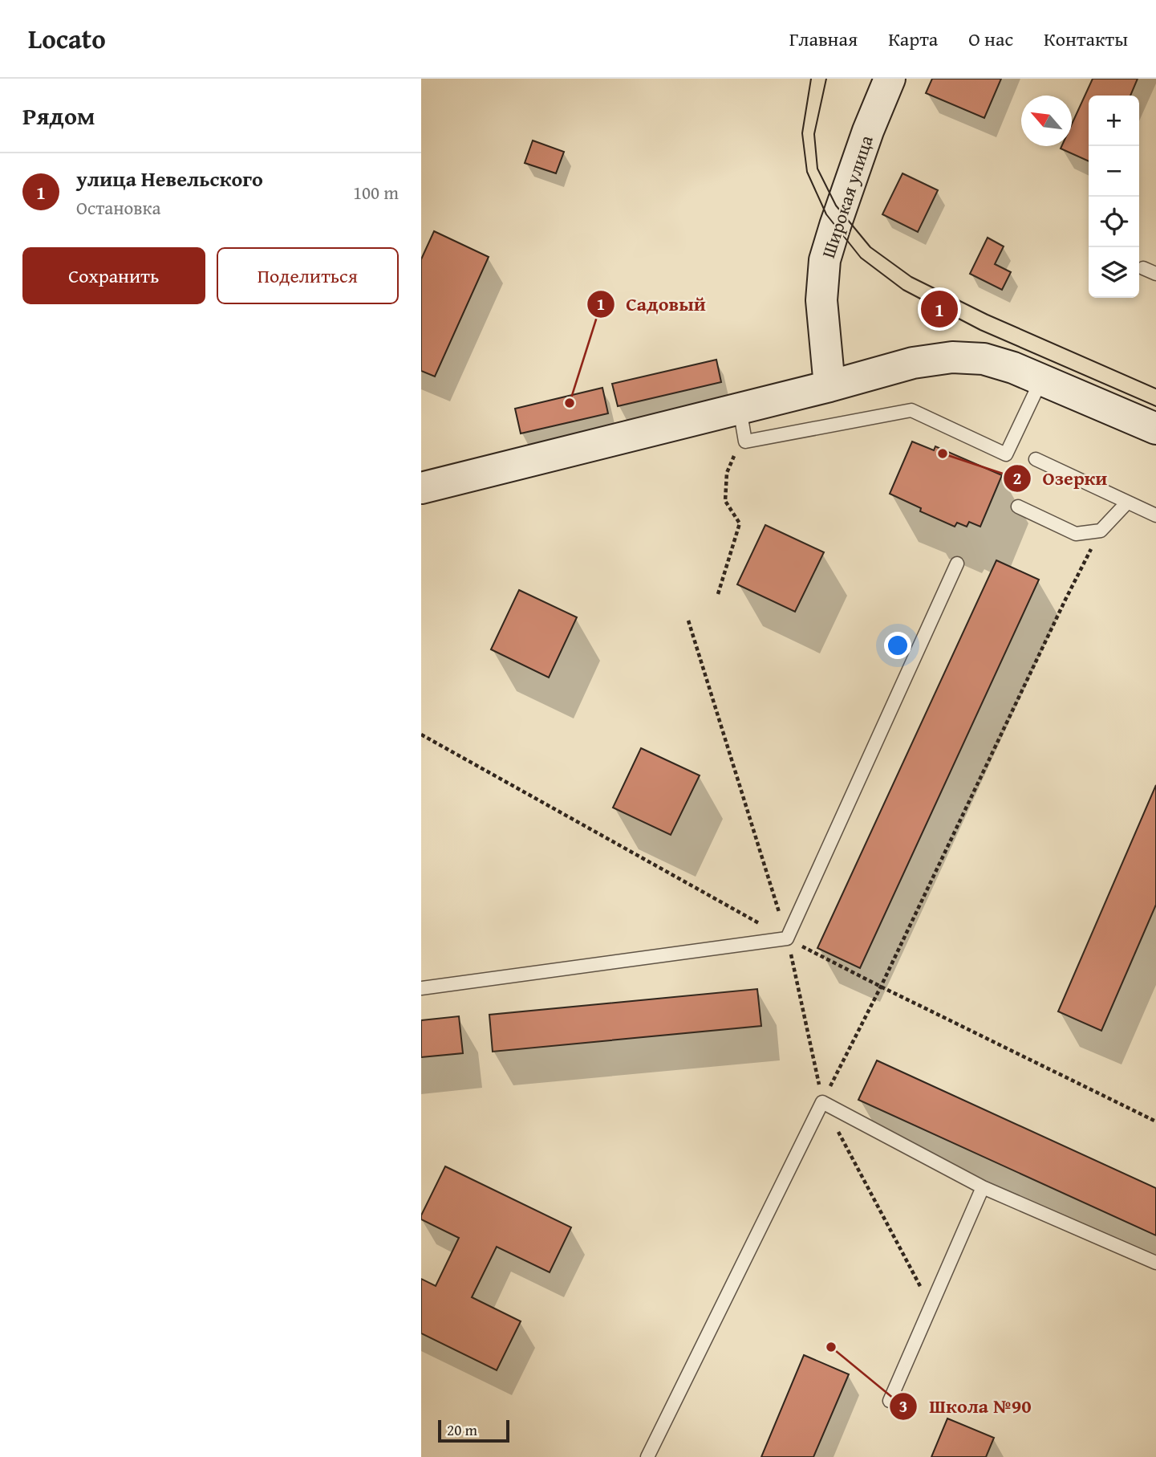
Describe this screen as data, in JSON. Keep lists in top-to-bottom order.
{
  "streets": {
    "street": ["Широкая улица"]
  },
  "places": ["Садовый", "Озерки", "Школа №90"],
  "scale_bar": "20 m",
  "north": "top left",
  "page": {
    "header": "Locato",
    "nav": [
      "Главная",
      "Карта",
      "О нас",
      "Контакты"
    ],
    "heading": "Рядом",
    "map_buttons": ["+", "−"],
    "list": [
      {
        "mark": "1",
        "name": "улица Невельского",
        "note": "Остановка",
        "value": "100 m"
      }
    ],
    "buttons": ["Сохранить", "Поделиться"],
    "pins": "1",
    "scale": "20 m"
  }
}
